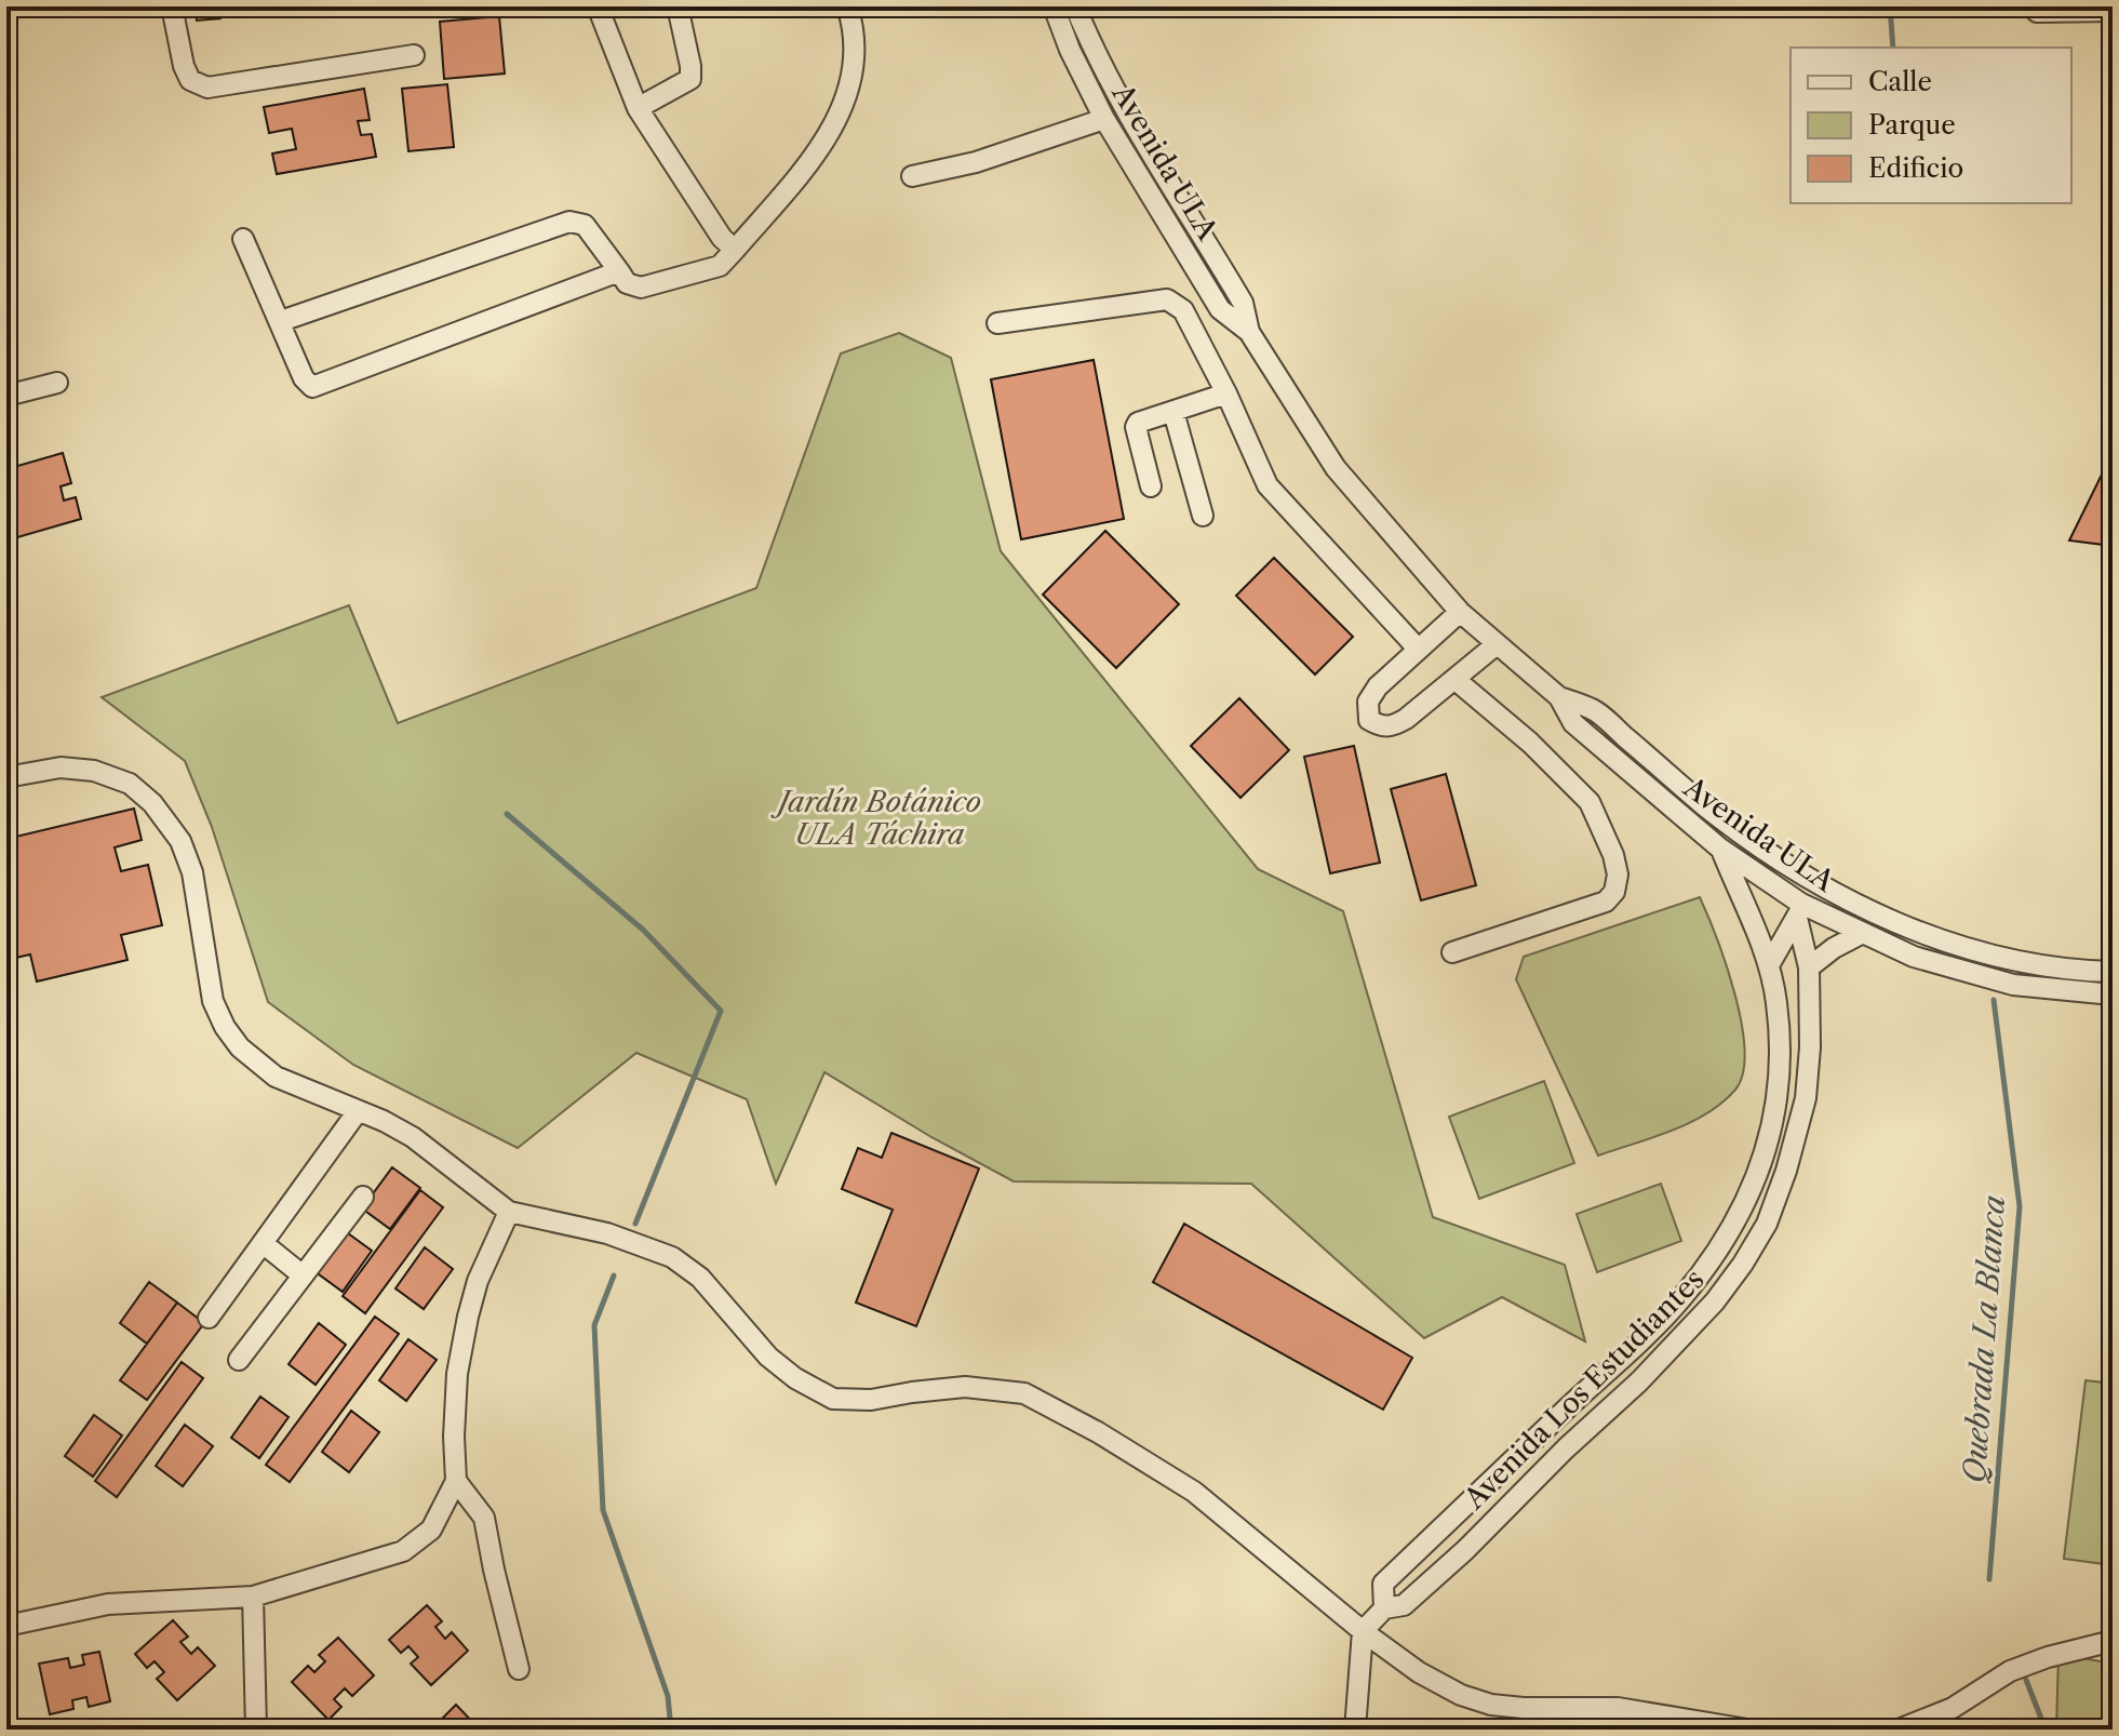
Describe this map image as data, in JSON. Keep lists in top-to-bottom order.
{
  "streets": {
    "street": ["Avenida ULA", "Avenida Los Estudiantes"]
  },
  "crossings": [
    ["Avenida ULA", "Avenida Los Estudiantes"]
  ],
  "water": ["Quebrada La Blanca"],
  "parks": ["Jardín Botánico ULA Táchira"],
  "legend": ["Calle", "Parque", "Edificio"]
}
